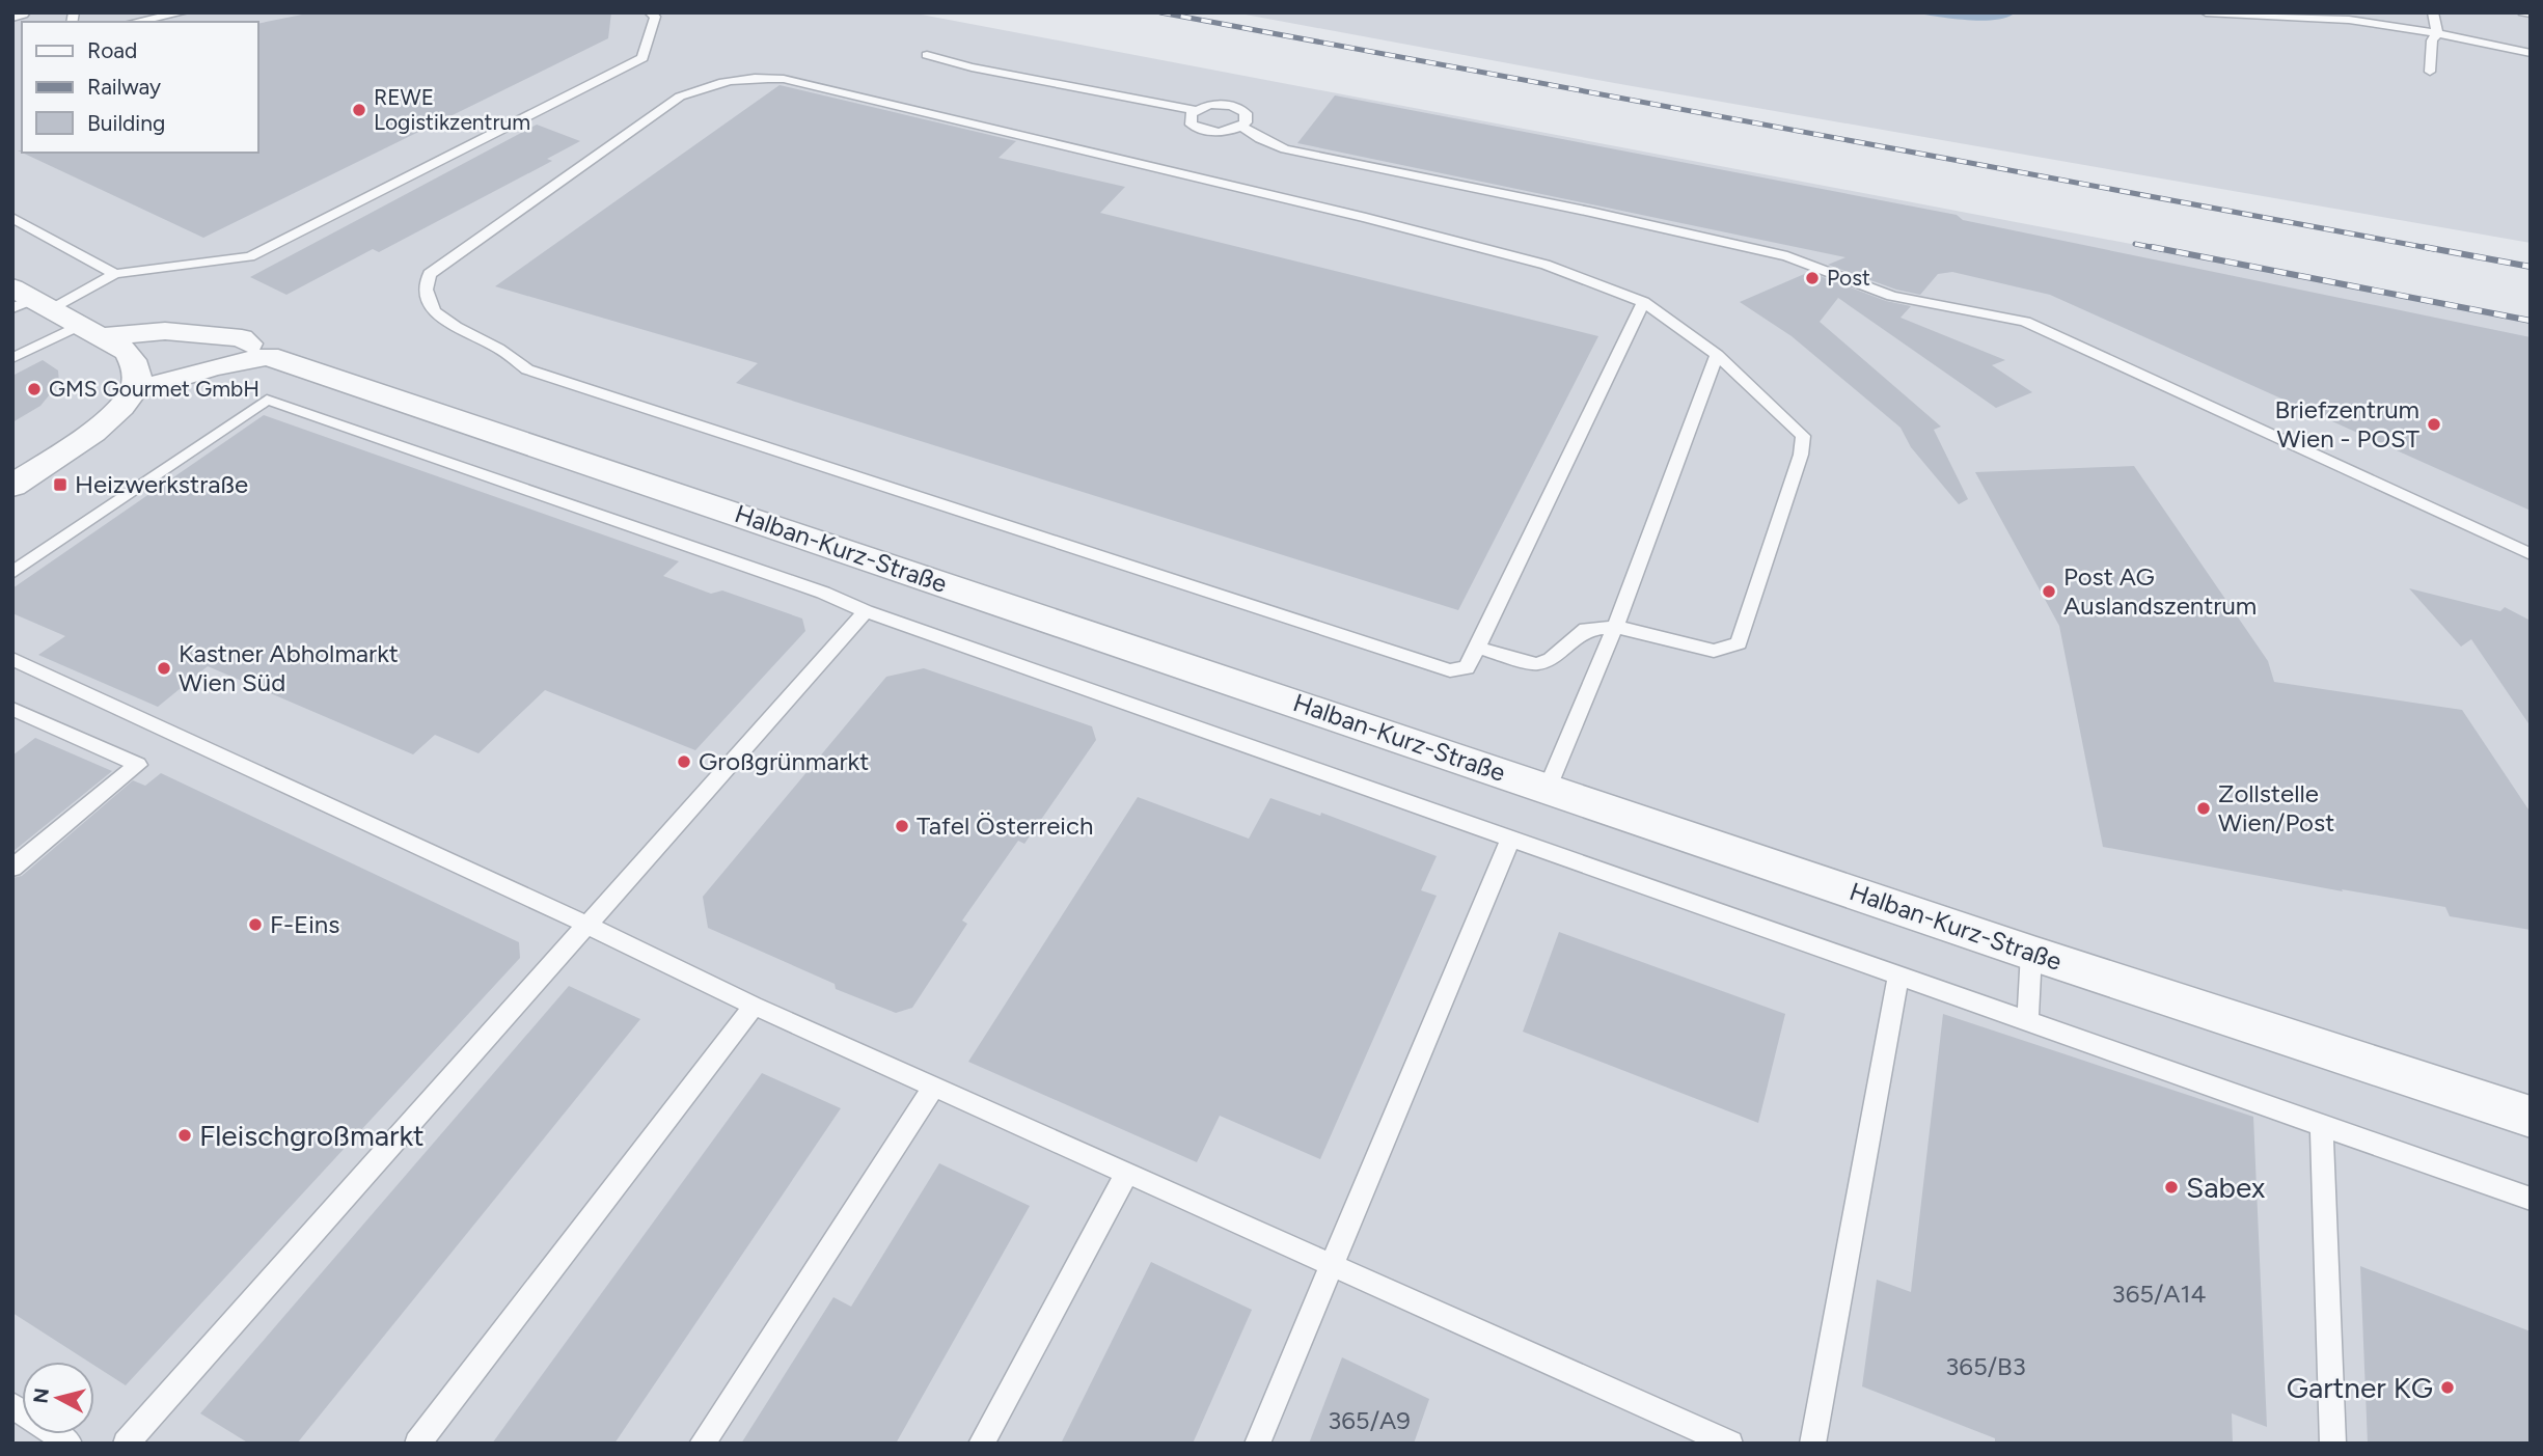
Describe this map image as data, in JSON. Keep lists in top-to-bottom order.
{
  "streets": {
    "street": ["Halban-Kurz-Straße"]
  },
  "places": {
    "other": [
      "REWE Logistikzentrum",
      "Post",
      "GMS Gourmet GmbH",
      "Briefzentrum Wien - POST",
      "Post AG Auslandszentrum",
      "Kastner Abholmarkt Wien Süd",
      "Großgrünmarkt",
      "Zollstelle Wien/Post",
      "Tafel Österreich",
      "F-Eins",
      "Fleischgroßmarkt",
      "Sabex",
      "Gartner KG"
    ],
    "transit": ["Heizwerkstraße"]
  },
  "house_numbers": ["365/A14", "365/B3", "365/A9"],
  "legend": ["Road", "Railway", "Building"],
  "north": "left"
}
